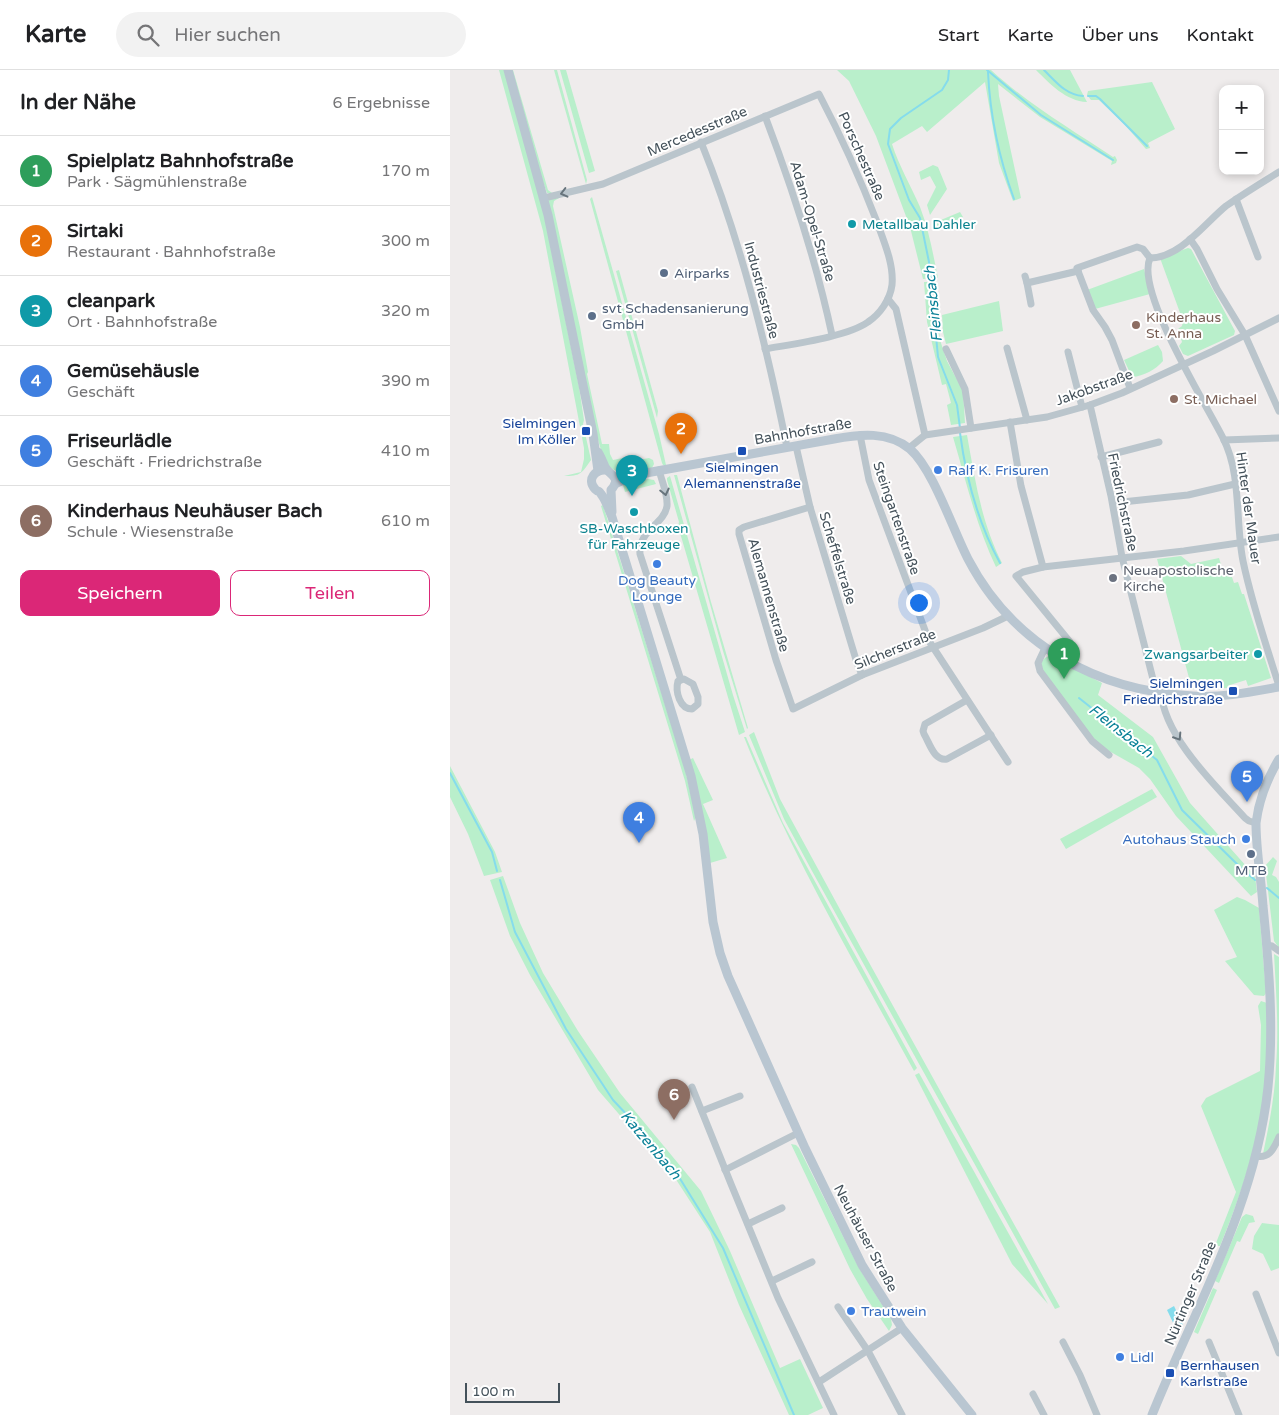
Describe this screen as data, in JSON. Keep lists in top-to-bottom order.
{
  "streets": {
    "main road": ["Bahnhofstraße", "Neuhäuser Straße", "Nürtinger Straße"],
    "street": [
      "Mercedesstraße",
      "Porschestraße",
      "Adam-Opel-Straße",
      "Industriestraße",
      "Jakobstraße",
      "Friedrichstraße",
      "Hinter der Mauer",
      "Steingartenstraße",
      "Scheffelstraße",
      "Alemannenstraße",
      "Silcherstraße"
    ]
  },
  "crossings": [
    ["Mercedesstraße", "Porschestraße"],
    ["Mercedesstraße", "Adam-Opel-Straße"],
    ["Mercedesstraße", "Industriestraße"],
    ["Industriestraße", "Bahnhofstraße"],
    ["Industriestraße", "Scheffelstraße"],
    ["Jakobstraße", "Friedrichstraße"],
    ["Jakobstraße", "Hinter der Mauer"],
    ["Bahnhofstraße", "Friedrichstraße"],
    ["Bahnhofstraße", "Hinter der Mauer"],
    ["Bahnhofstraße", "Steingartenstraße"],
    ["Bahnhofstraße", "Scheffelstraße"],
    ["Bahnhofstraße", "Silcherstraße"],
    ["Friedrichstraße", "Nürtinger Straße"],
    ["Steingartenstraße", "Silcherstraße"],
    ["Scheffelstraße", "Alemannenstraße"],
    ["Scheffelstraße", "Silcherstraße"],
    ["Alemannenstraße", "Silcherstraße"]
  ],
  "one_way": ["Mercedesstraße", "Friedrichstraße"],
  "water": ["Fleinsbach", "Katzenbach"],
  "places": {
    "other": [
      "Metallbau Dahler",
      "Airparks",
      "svt Schadensanierung GmbH",
      "Kinderhaus St. Anna",
      "St. Michael",
      "Ralf K. Frisuren",
      "SB-Waschboxen für Fahrzeuge",
      "Dog Beauty Lounge",
      "Neuapostolische Kirche",
      "Zwangsarbeiter",
      "Autohaus Stauch",
      "MTB",
      "Trautwein",
      "Lidl"
    ],
    "transit": [
      "Sielmingen Im Köller",
      "Sielmingen Alemannenstraße",
      "Sielmingen Friedrichstraße",
      "Bernhausen Karlstraße"
    ]
  },
  "scale_bar": "100 m",
  "page": {
    "header": "Karte",
    "search": "Hier suchen",
    "nav": [
      "Start",
      "Karte",
      "Über uns",
      "Kontakt"
    ],
    "heading": ["In der Nähe", "6 Ergebnisse"],
    "map_buttons": ["+", "−"],
    "list": [
      {
        "mark": "1",
        "name": "Spielplatz Bahnhofstraße",
        "note": "Park · Sägmühlenstraße",
        "value": "170 m"
      },
      {
        "mark": "2",
        "name": "Sirtaki",
        "note": "Restaurant · Bahnhofstraße",
        "value": "300 m"
      },
      {
        "mark": "3",
        "name": "cleanpark",
        "note": "Ort · Bahnhofstraße",
        "value": "320 m"
      },
      {
        "mark": "4",
        "name": "Gemüsehäusle",
        "note": "Geschäft",
        "value": "390 m"
      },
      {
        "mark": "5",
        "name": "Friseurlädle",
        "note": "Geschäft · Friedrichstraße",
        "value": "410 m"
      },
      {
        "mark": "6",
        "name": "Kinderhaus Neuhäuser Bach",
        "note": "Schule · Wiesenstraße",
        "value": "610 m"
      }
    ],
    "pins": [
      "2",
      "3",
      "1",
      "5",
      "4",
      "6"
    ],
    "buttons": ["Speichern", "Teilen"],
    "scale": "100 m"
  }
}
